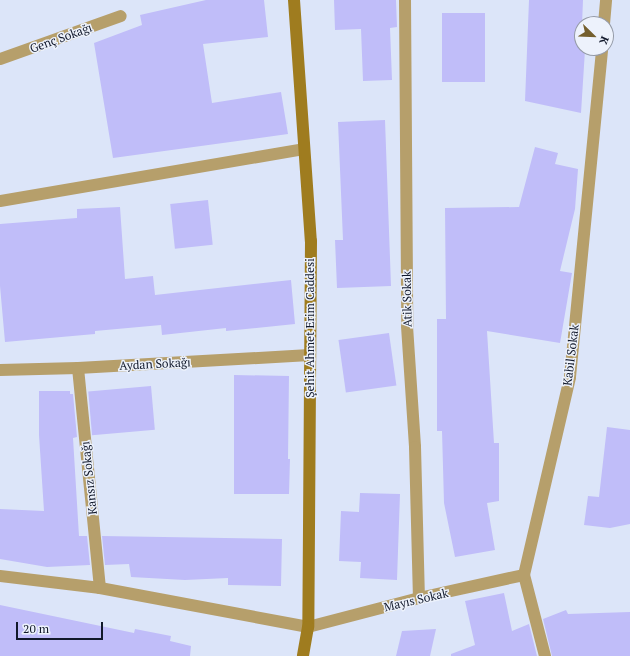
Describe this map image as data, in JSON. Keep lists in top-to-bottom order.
{
  "streets": {
    "street": [
      "Genç Sokağı",
      "Atik Sokak",
      "Şehit Ahmet Erim Caddesi",
      "Kabil Sokak",
      "Aydan Sokağı",
      "Kansız Sokağı",
      "Mayıs Sokak"
    ]
  },
  "crossings": [
    ["Atik Sokak", "Mayıs Sokak"],
    ["Şehit Ahmet Erim Caddesi", "Aydan Sokağı"],
    ["Şehit Ahmet Erim Caddesi", "Mayıs Sokak"],
    ["Kabil Sokak", "Mayıs Sokak"],
    ["Aydan Sokağı", "Kansız Sokağı"]
  ],
  "scale_bar": "20 m",
  "north": "bottom right"
}
